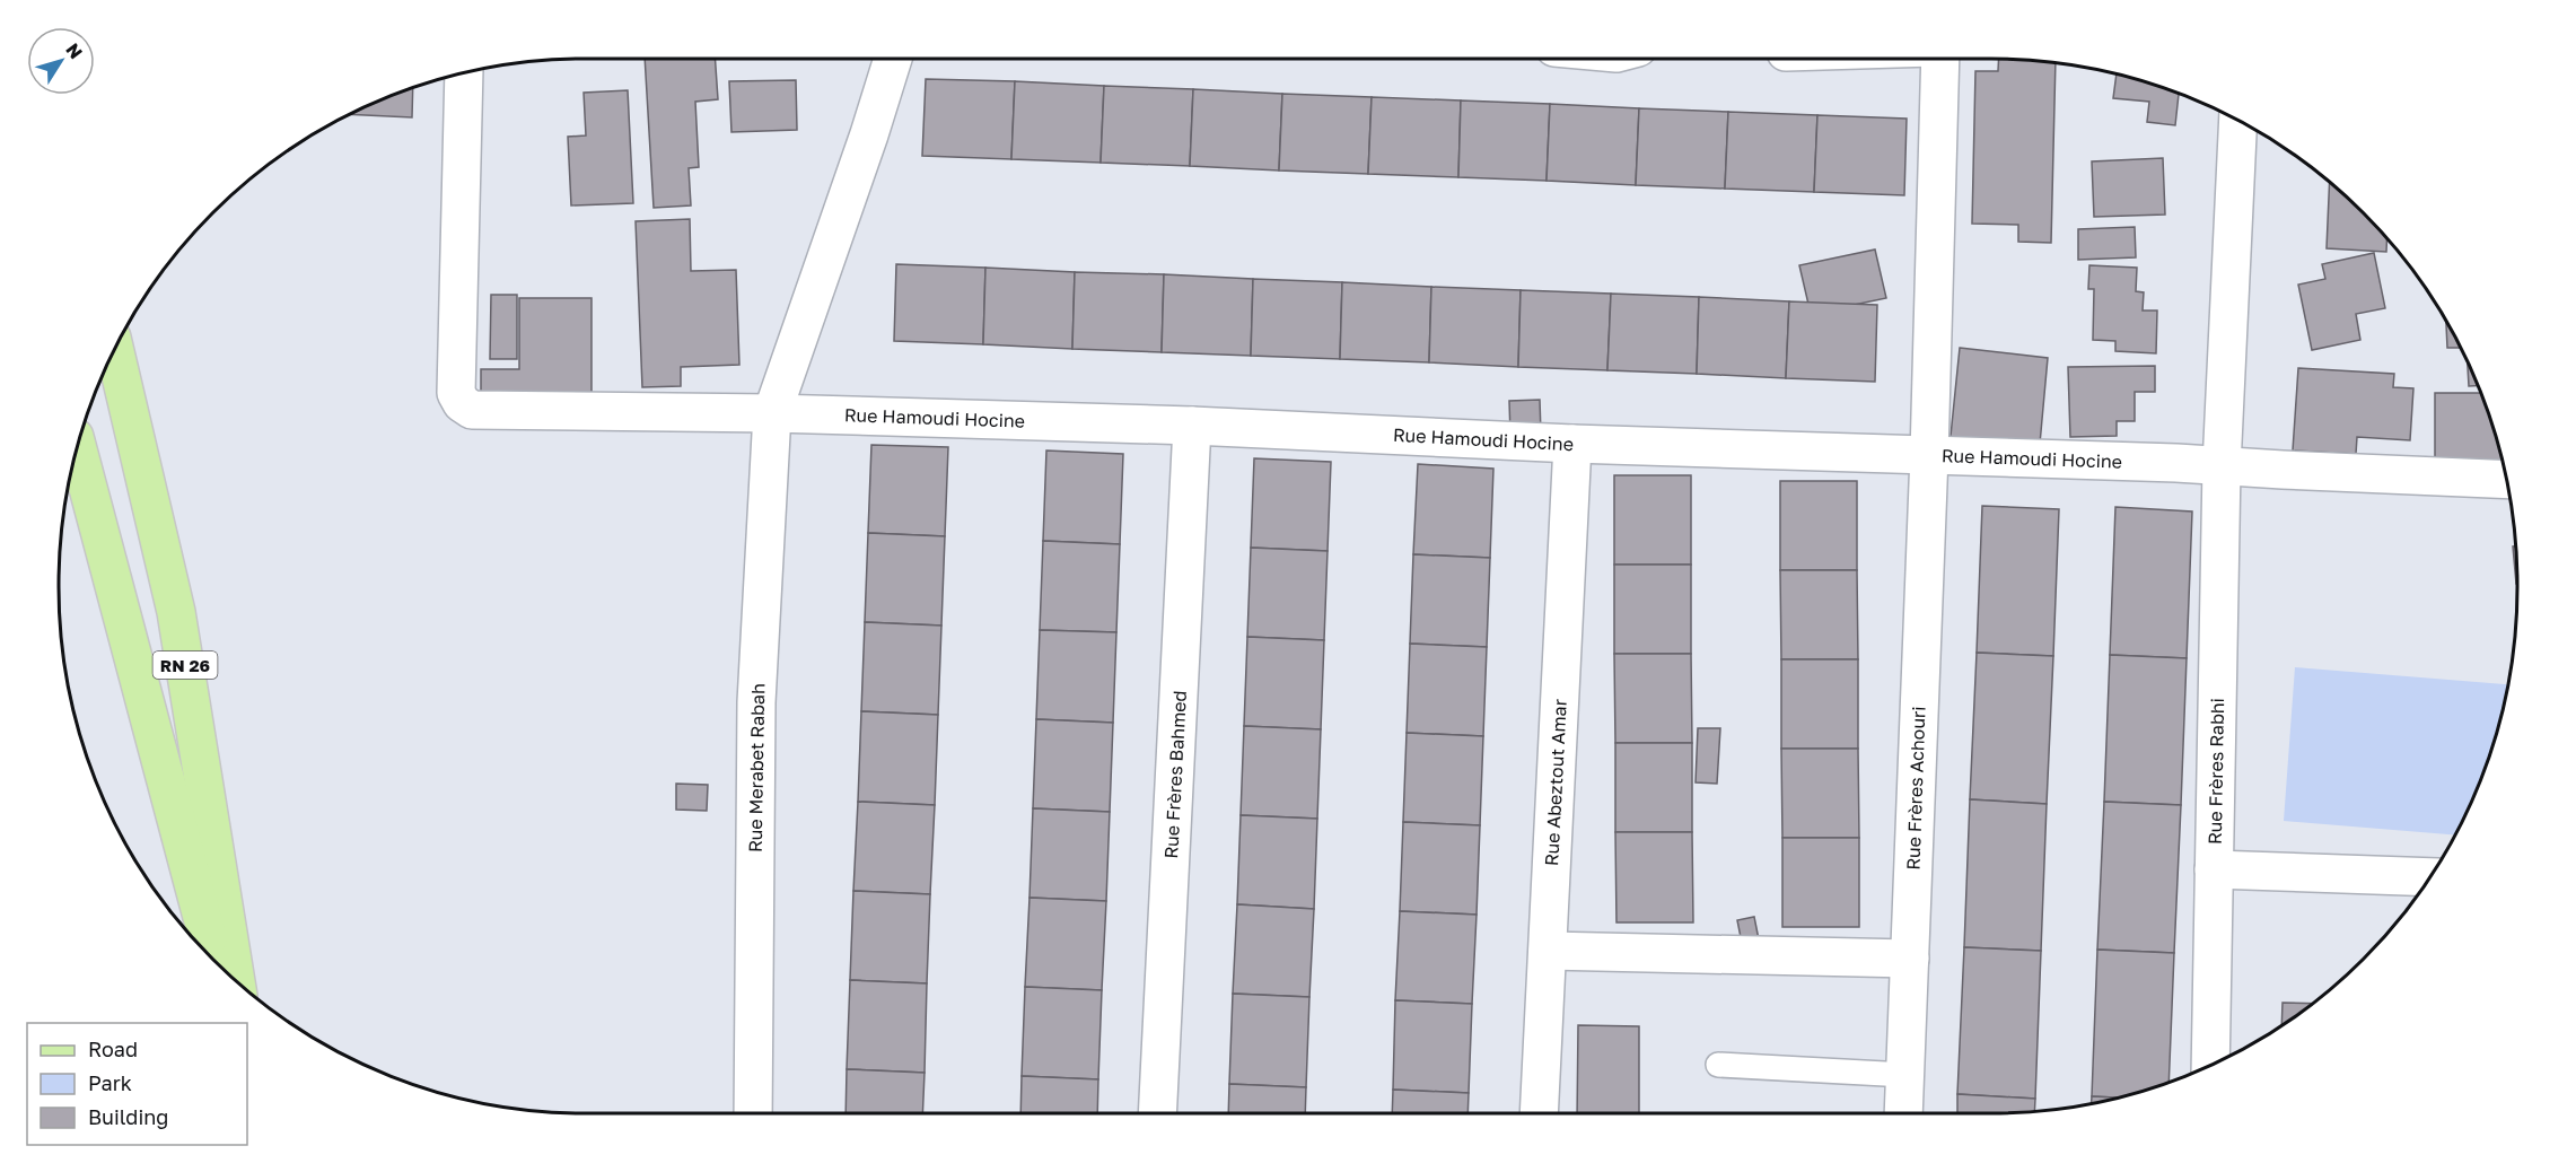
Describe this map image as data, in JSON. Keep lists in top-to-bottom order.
{
  "streets": {
    "main road": ["RN 26"],
    "street": [
      "Rue Hamoudi Hocine",
      "Rue Merabet Rabah",
      "Rue Frères Rabhi",
      "Rue Frères Bahmed",
      "Rue Abeztout Amar",
      "Rue Frères Achouri"
    ]
  },
  "crossings": [
    ["Rue Hamoudi Hocine", "Rue Merabet Rabah"],
    ["Rue Hamoudi Hocine", "Rue Frères Rabhi"],
    ["Rue Hamoudi Hocine", "Rue Frères Bahmed"],
    ["Rue Hamoudi Hocine", "Rue Abeztout Amar"],
    ["Rue Hamoudi Hocine", "Rue Frères Achouri"]
  ],
  "legend": ["Road", "Park", "Building"],
  "north": "top right"
}
